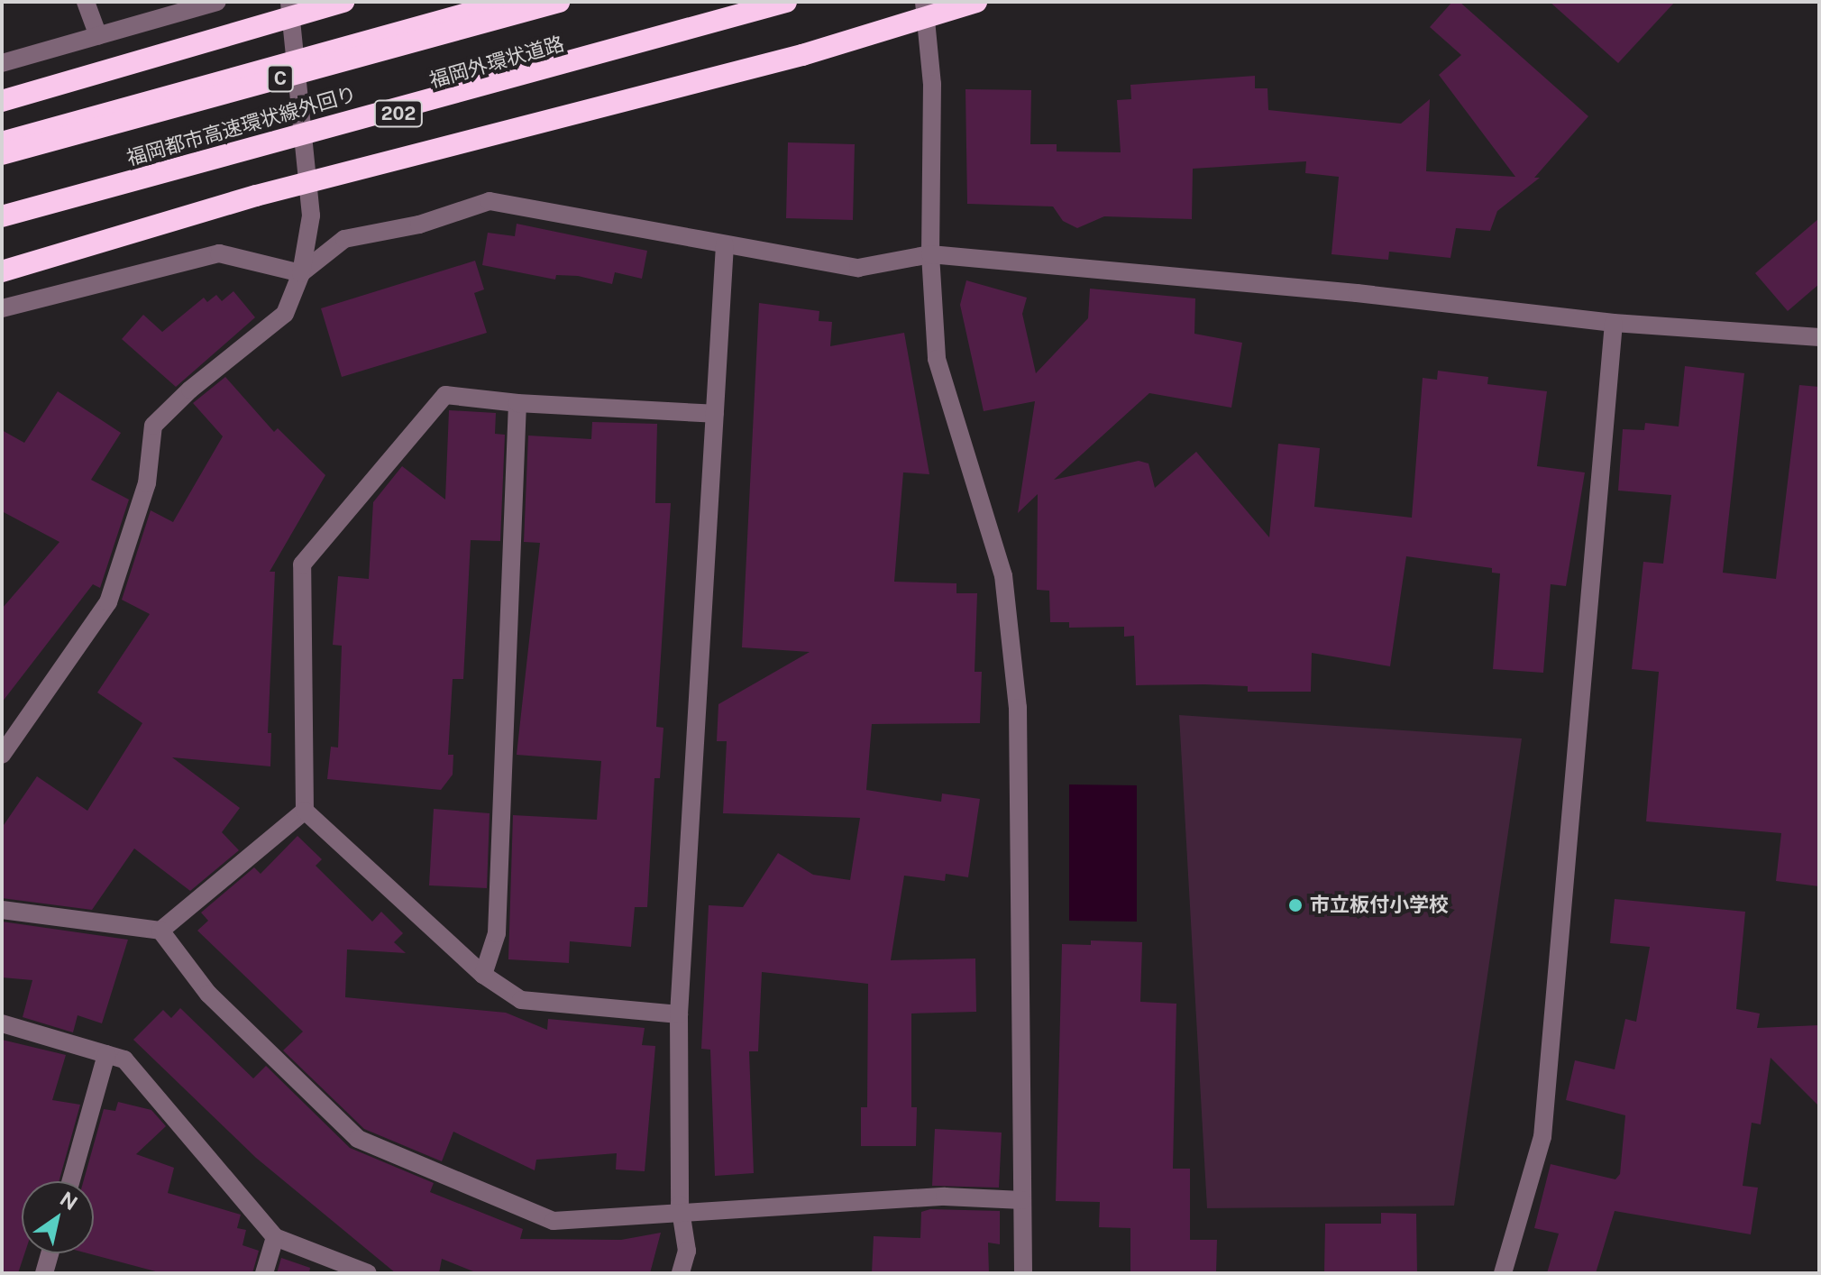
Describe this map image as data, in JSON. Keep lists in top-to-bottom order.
{
  "streets": {
    "highway": [
      "福岡外環状道路",
      "C",
      "202",
      "福岡都市高速環状線外回り"
    ]
  },
  "crossings": [
    ["福岡外環状道路", "福岡都市高速環状線外回り"]
  ],
  "places": ["市立板付小学校"],
  "north": "top right"
}
